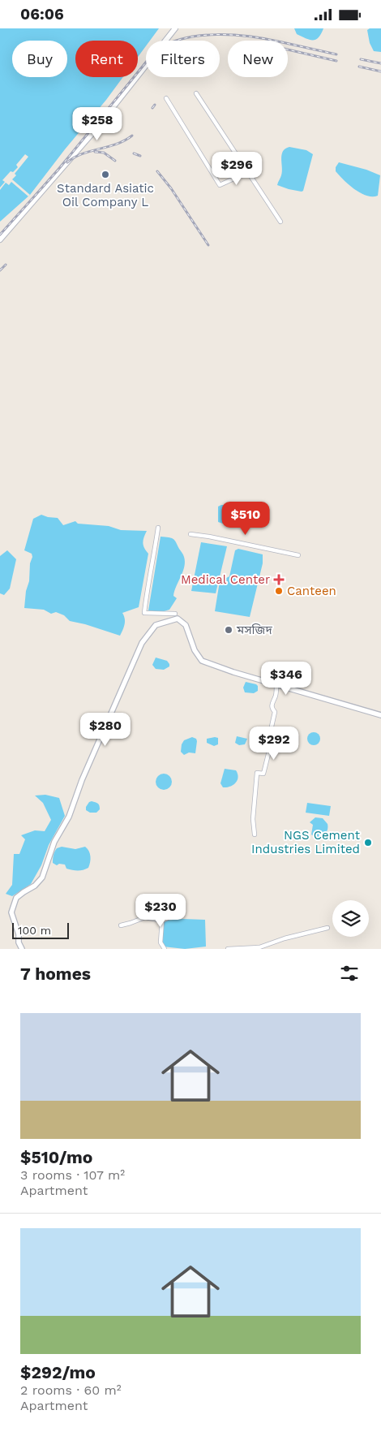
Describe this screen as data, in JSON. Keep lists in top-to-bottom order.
{
  "places": {
    "other": [
      "Standard Asiatic Oil Company L",
      "Canteen",
      "মসজিদ",
      "NGS Cement Industries Limited"
    ],
    "health": ["Medical Center"]
  },
  "scale_bar": "100 m",
  "page": {
    "status": "06:06",
    "chip": [
      "Buy",
      "Rent",
      "Filters",
      "New"
    ],
    "price": [
      "$258",
      "$296",
      "$510",
      "$346",
      "$280",
      "$292",
      "$230"
    ],
    "scale": "100 m",
    "heading": "7 homes",
    "list": [
      {
        "name": "$510/mo",
        "note": "3 rooms · 107 m² · Apartment"
      },
      {
        "name": "$292/mo",
        "note": "2 rooms · 60 m² · Apartment"
      }
    ]
  }
}
